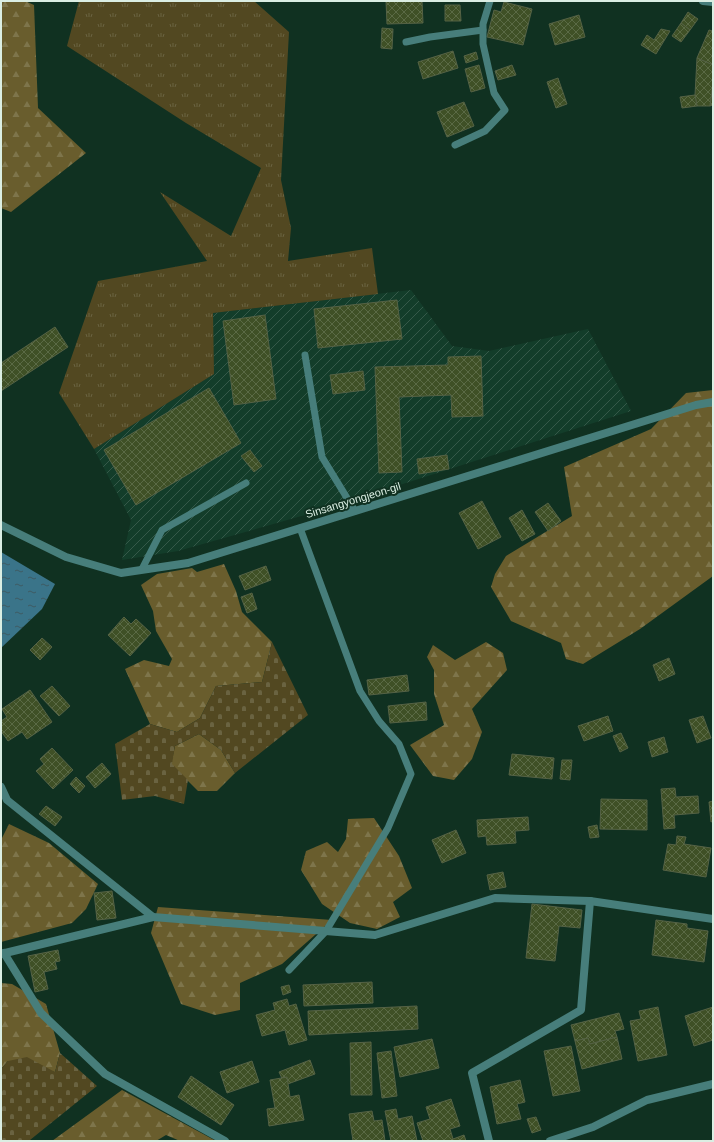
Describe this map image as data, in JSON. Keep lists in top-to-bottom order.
{
  "streets": {
    "street": ["Sinsangyongjeon-gil"]
  }
}
